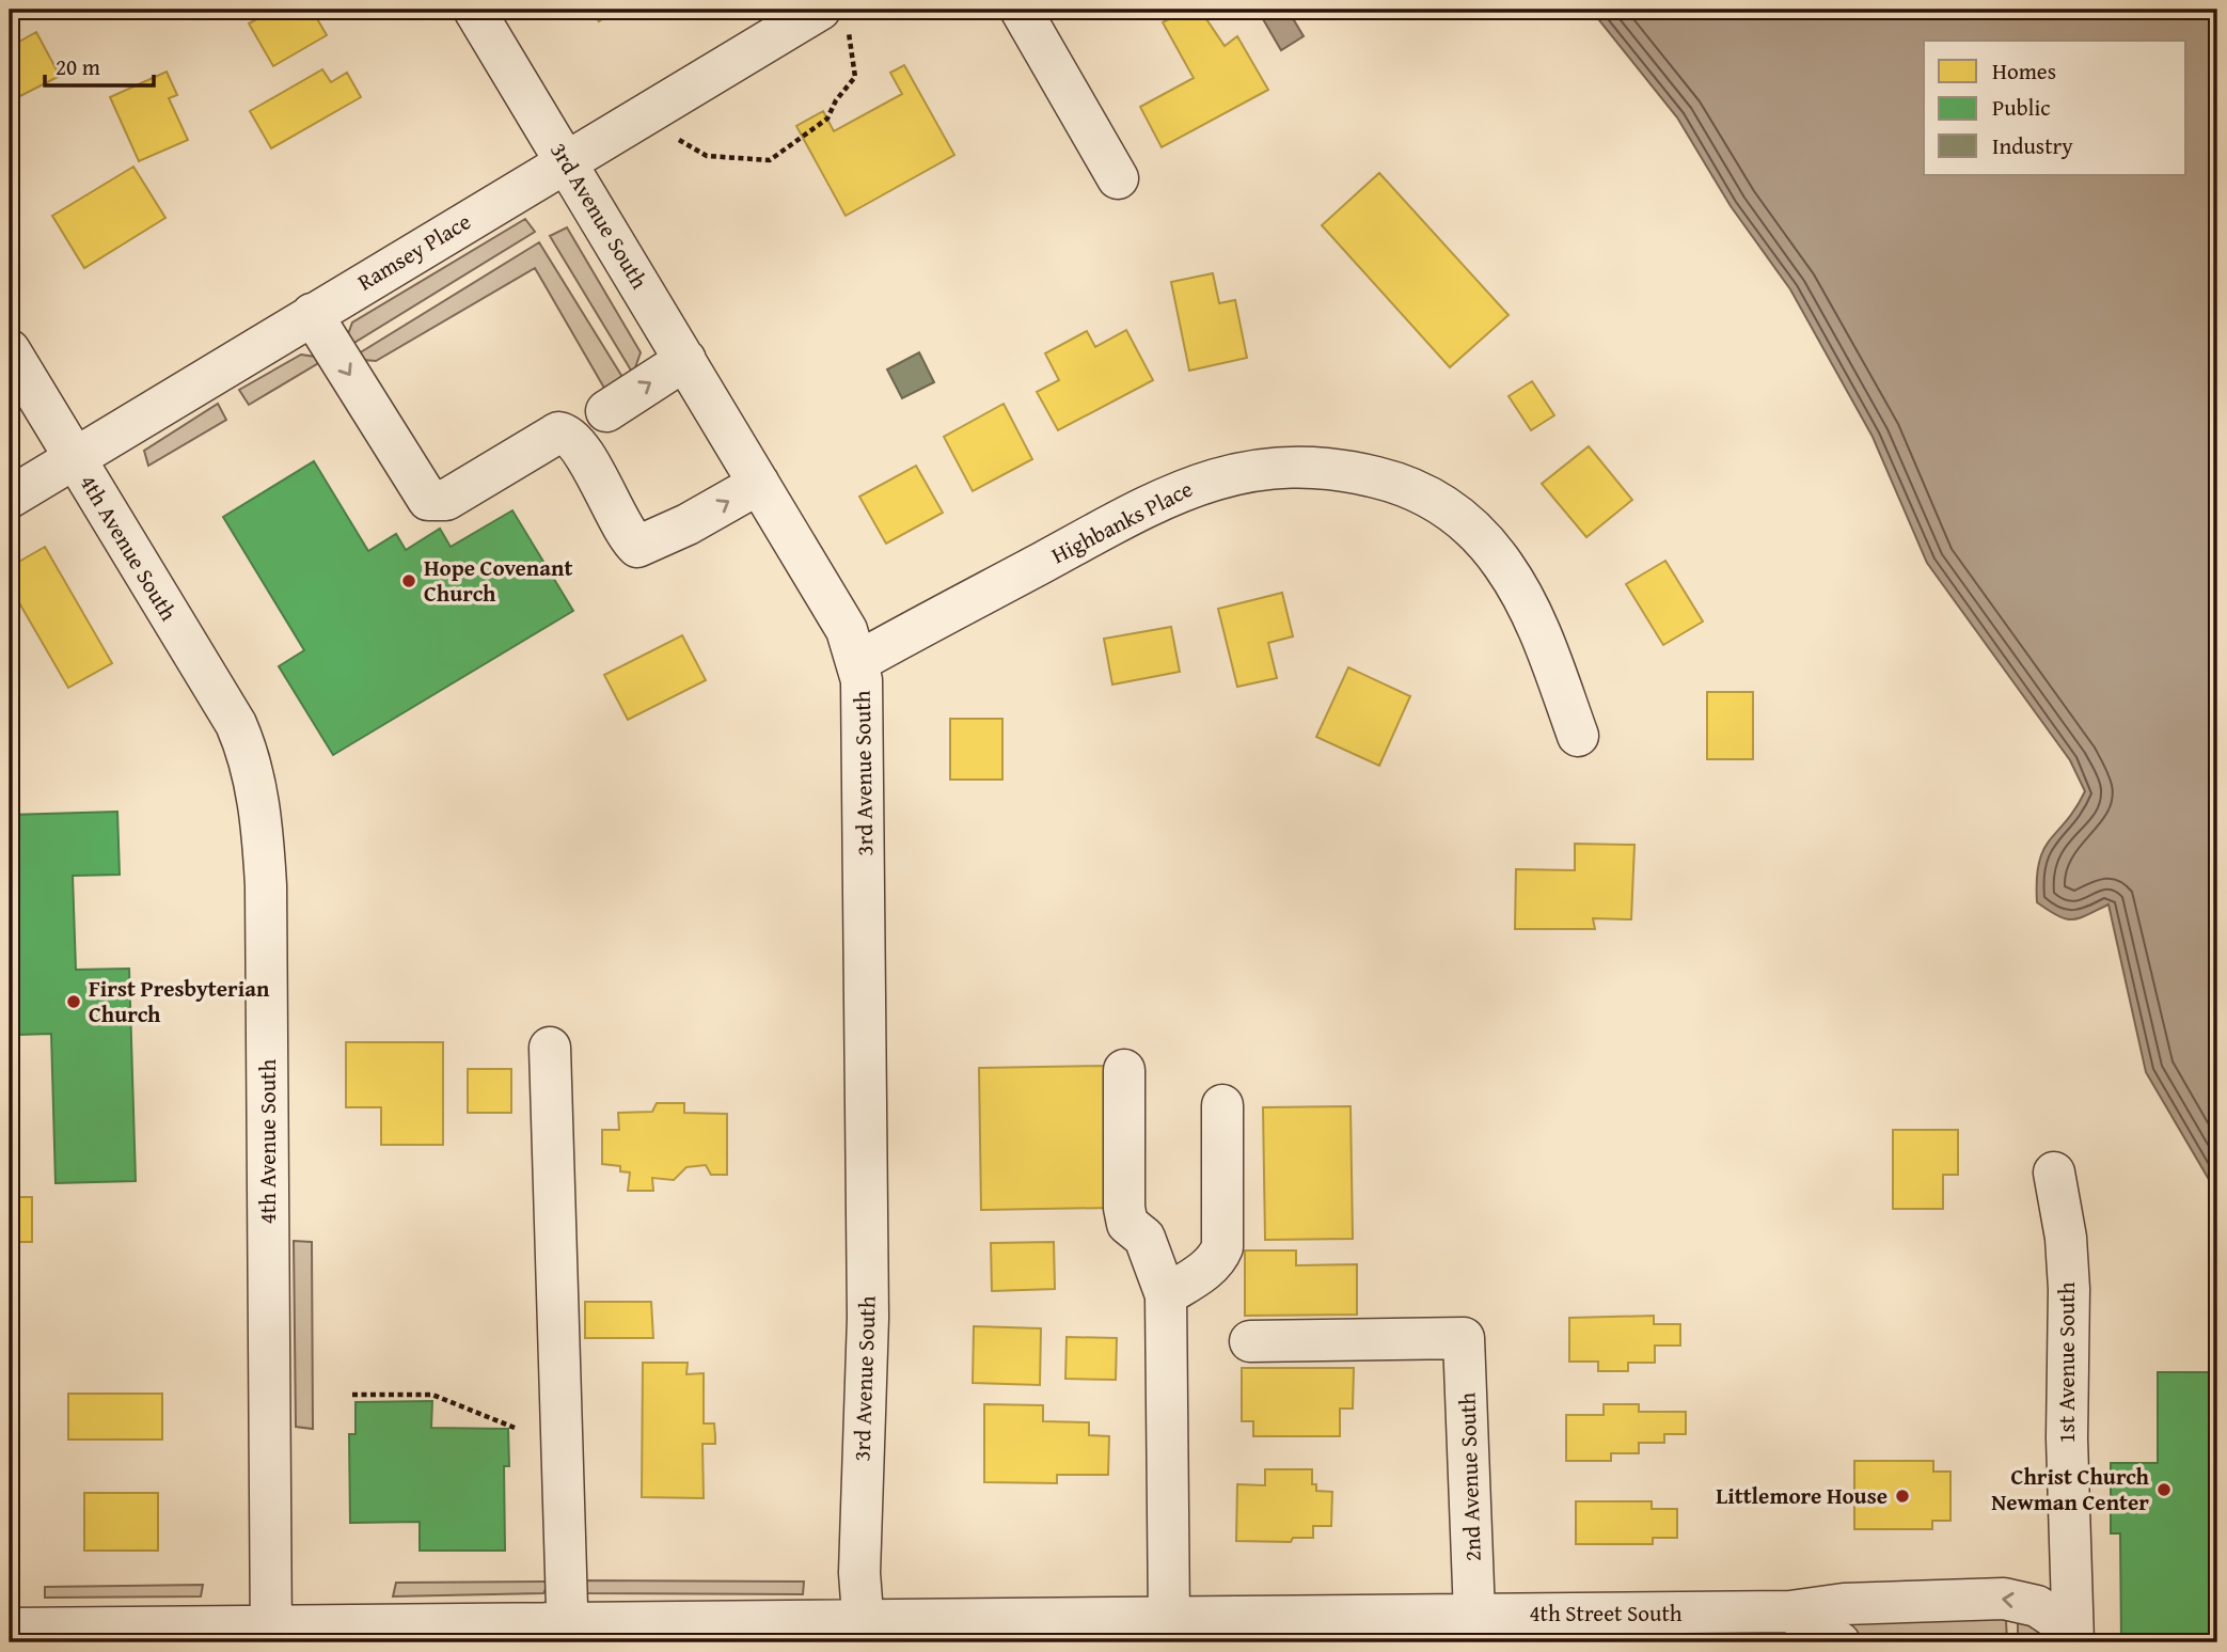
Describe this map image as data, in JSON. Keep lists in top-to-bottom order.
{
  "streets": {
    "street": [
      "3rd Avenue South",
      "Ramsey Place",
      "Highbanks Place",
      "4th Avenue South",
      "1st Avenue South",
      "2nd Avenue South",
      "4th Street South"
    ]
  },
  "crossings": [
    ["3rd Avenue South", "Ramsey Place"],
    ["3rd Avenue South", "Highbanks Place"],
    ["3rd Avenue South", "4th Street South"],
    ["Ramsey Place", "4th Avenue South"],
    ["4th Avenue South", "4th Street South"],
    ["1st Avenue South", "4th Street South"],
    ["2nd Avenue South", "4th Street South"]
  ],
  "places": [
    "Hope Covenant Church",
    "First Presbyterian Church",
    "Christ Church Newman Center",
    "Littlemore House"
  ],
  "legend": ["Homes", "Public", "Industry"],
  "scale_bar": "20 m"
}
